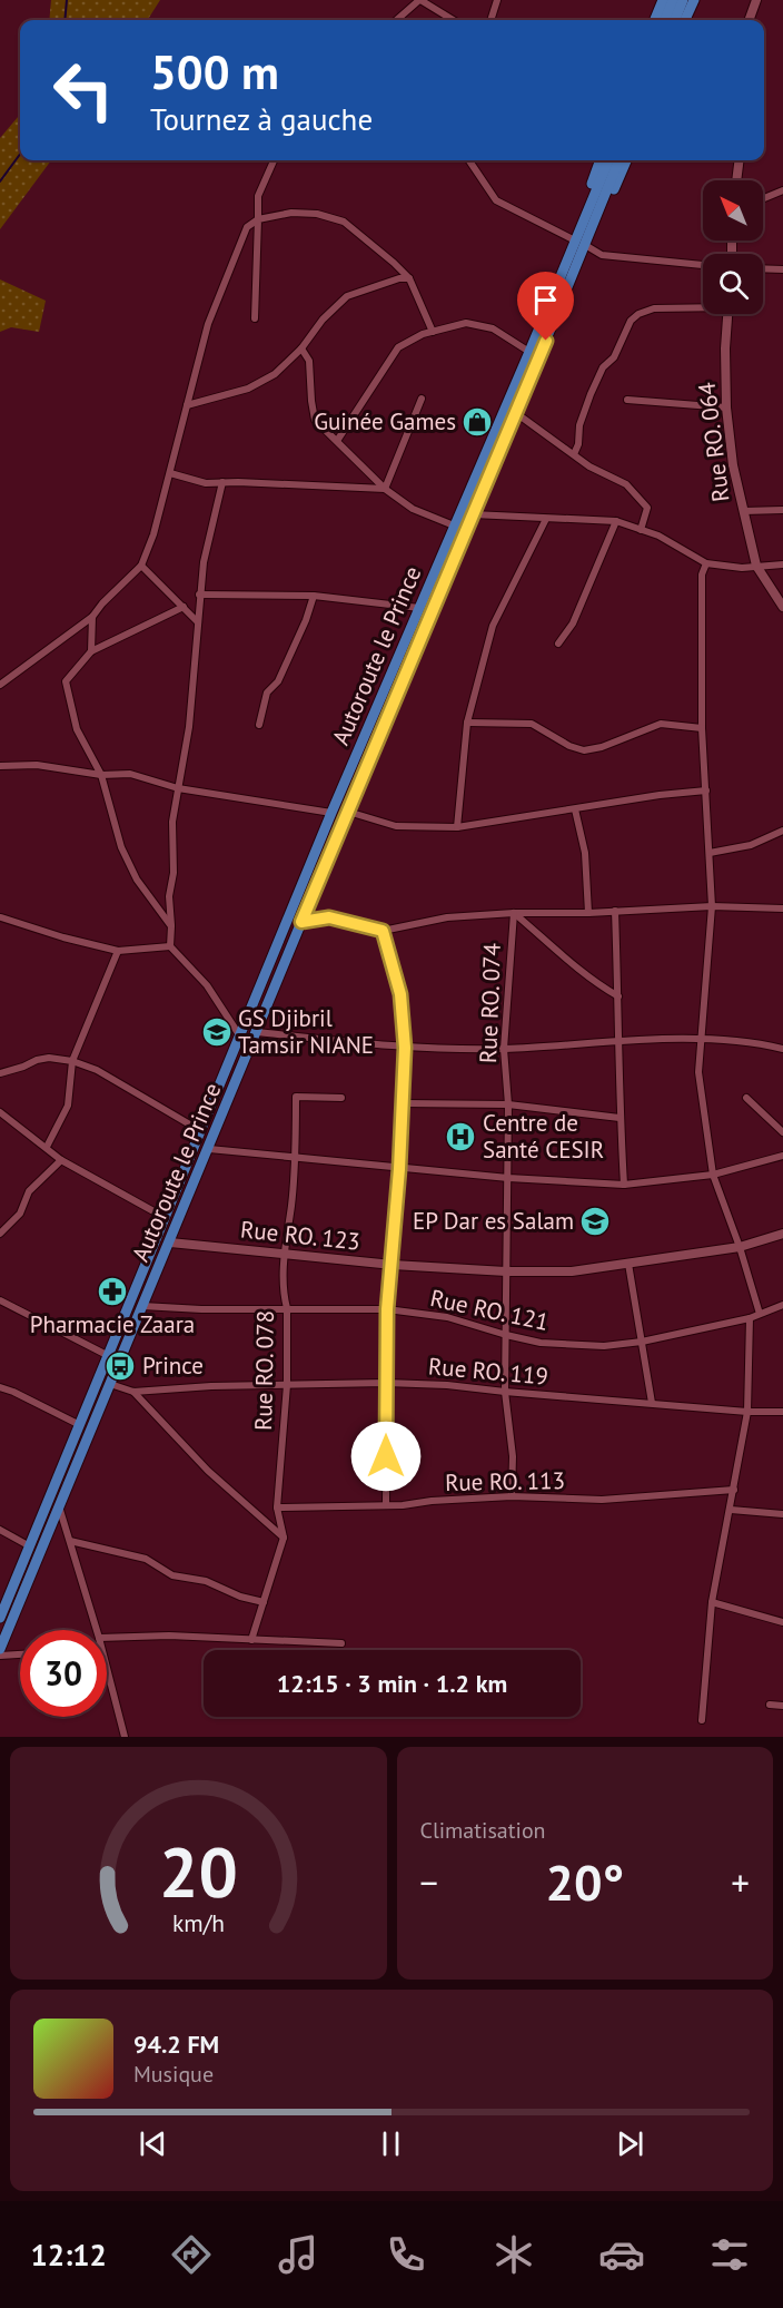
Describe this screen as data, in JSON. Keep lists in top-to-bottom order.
{
  "streets": {
    "main road": ["Autoroute le Prince"],
    "street": [
      "Rue RO. 064",
      "Rue RO. 074",
      "Rue RO. 123",
      "Rue RO. 121",
      "Rue RO. 078",
      "Rue RO. 119",
      "Rue RO. 113"
    ]
  },
  "crossings": [
    ["Autoroute le Prince", "Rue RO. 123"],
    ["Autoroute le Prince", "Rue RO. 121"],
    ["Autoroute le Prince", "Rue RO. 119"],
    ["Rue RO. 074", "Rue RO. 123"],
    ["Rue RO. 074", "Rue RO. 121"],
    ["Rue RO. 074", "Rue RO. 119"],
    ["Rue RO. 074", "Rue RO. 113"],
    ["Rue RO. 123", "Rue RO. 078"],
    ["Rue RO. 121", "Rue RO. 078"],
    ["Rue RO. 078", "Rue RO. 119"],
    ["Rue RO. 078", "Rue RO. 113"]
  ],
  "places": {
    "shop": ["Guinée Games"],
    "school or university": ["GS Djibril Tamsir NIANE", "EP Dar es Salam"],
    "hospital": ["Centre de Santé CESIR"],
    "pharmacy": ["Pharmacie Zaara"],
    "bus stop": ["Prince"]
  },
  "north": "top left",
  "page": {
    "turn": ["500 m", "Tournez à gauche"],
    "limit": "30",
    "trip": "12:15 · 3 min · 1.2 km",
    "tile": "Climatisation",
    "heat": ["−", "20°", "+"],
    "song": ["94.2 FM", "Musique"],
    "tabs": "12:12",
    "gauge": ["20", "km/h"]
  }
}
